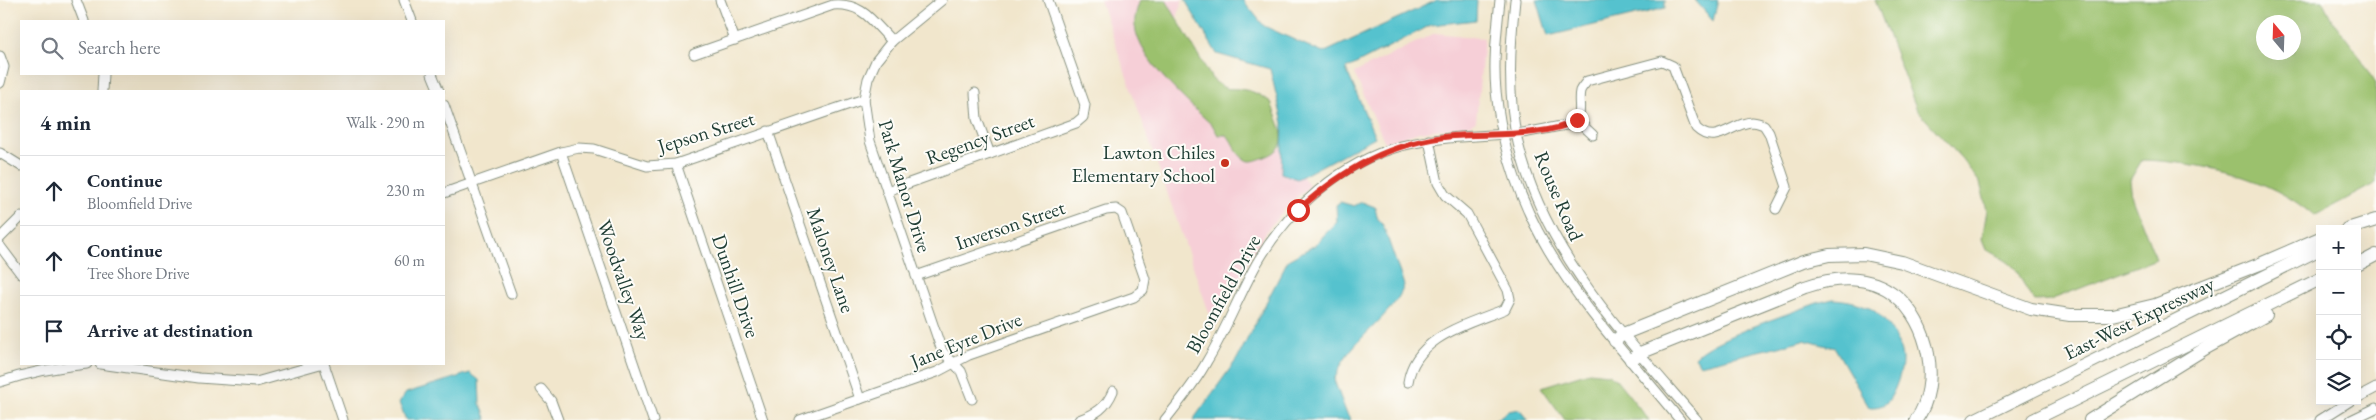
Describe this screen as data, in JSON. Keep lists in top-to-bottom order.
{
  "streets": {
    "highway": ["East-West Expressway"],
    "street": [
      "Jepson Street",
      "Regency Street",
      "Park Manor Drive",
      "Rouse Road",
      "Inverson Street",
      "Maloney Lane",
      "Woodvalley Way",
      "Dunhill Drive",
      "Bloomfield Drive",
      "Jane Eyre Drive"
    ]
  },
  "crossings": [
    ["Jepson Street", "Park Manor Drive"],
    ["Jepson Street", "Maloney Lane"],
    ["Jepson Street", "Woodvalley Way"],
    ["Jepson Street", "Dunhill Drive"],
    ["Regency Street", "Park Manor Drive"],
    ["Park Manor Drive", "Inverson Street"],
    ["Park Manor Drive", "Jane Eyre Drive"],
    ["Rouse Road", "Bloomfield Drive"],
    ["Inverson Street", "Jane Eyre Drive"],
    ["Maloney Lane", "Jane Eyre Drive"]
  ],
  "places": ["Lawton Chiles Elementary School"],
  "north": "top",
  "page": {
    "search": "Search here",
    "heading": ["4 min", "Walk · 290 m"],
    "list": [
      ["Continue", "Bloomfield Drive", "230 m"],
      ["Continue", "Tree Shore Drive", "60 m"],
      "Arrive at destination"
    ],
    "map_buttons": ["+", "−"]
  }
}
